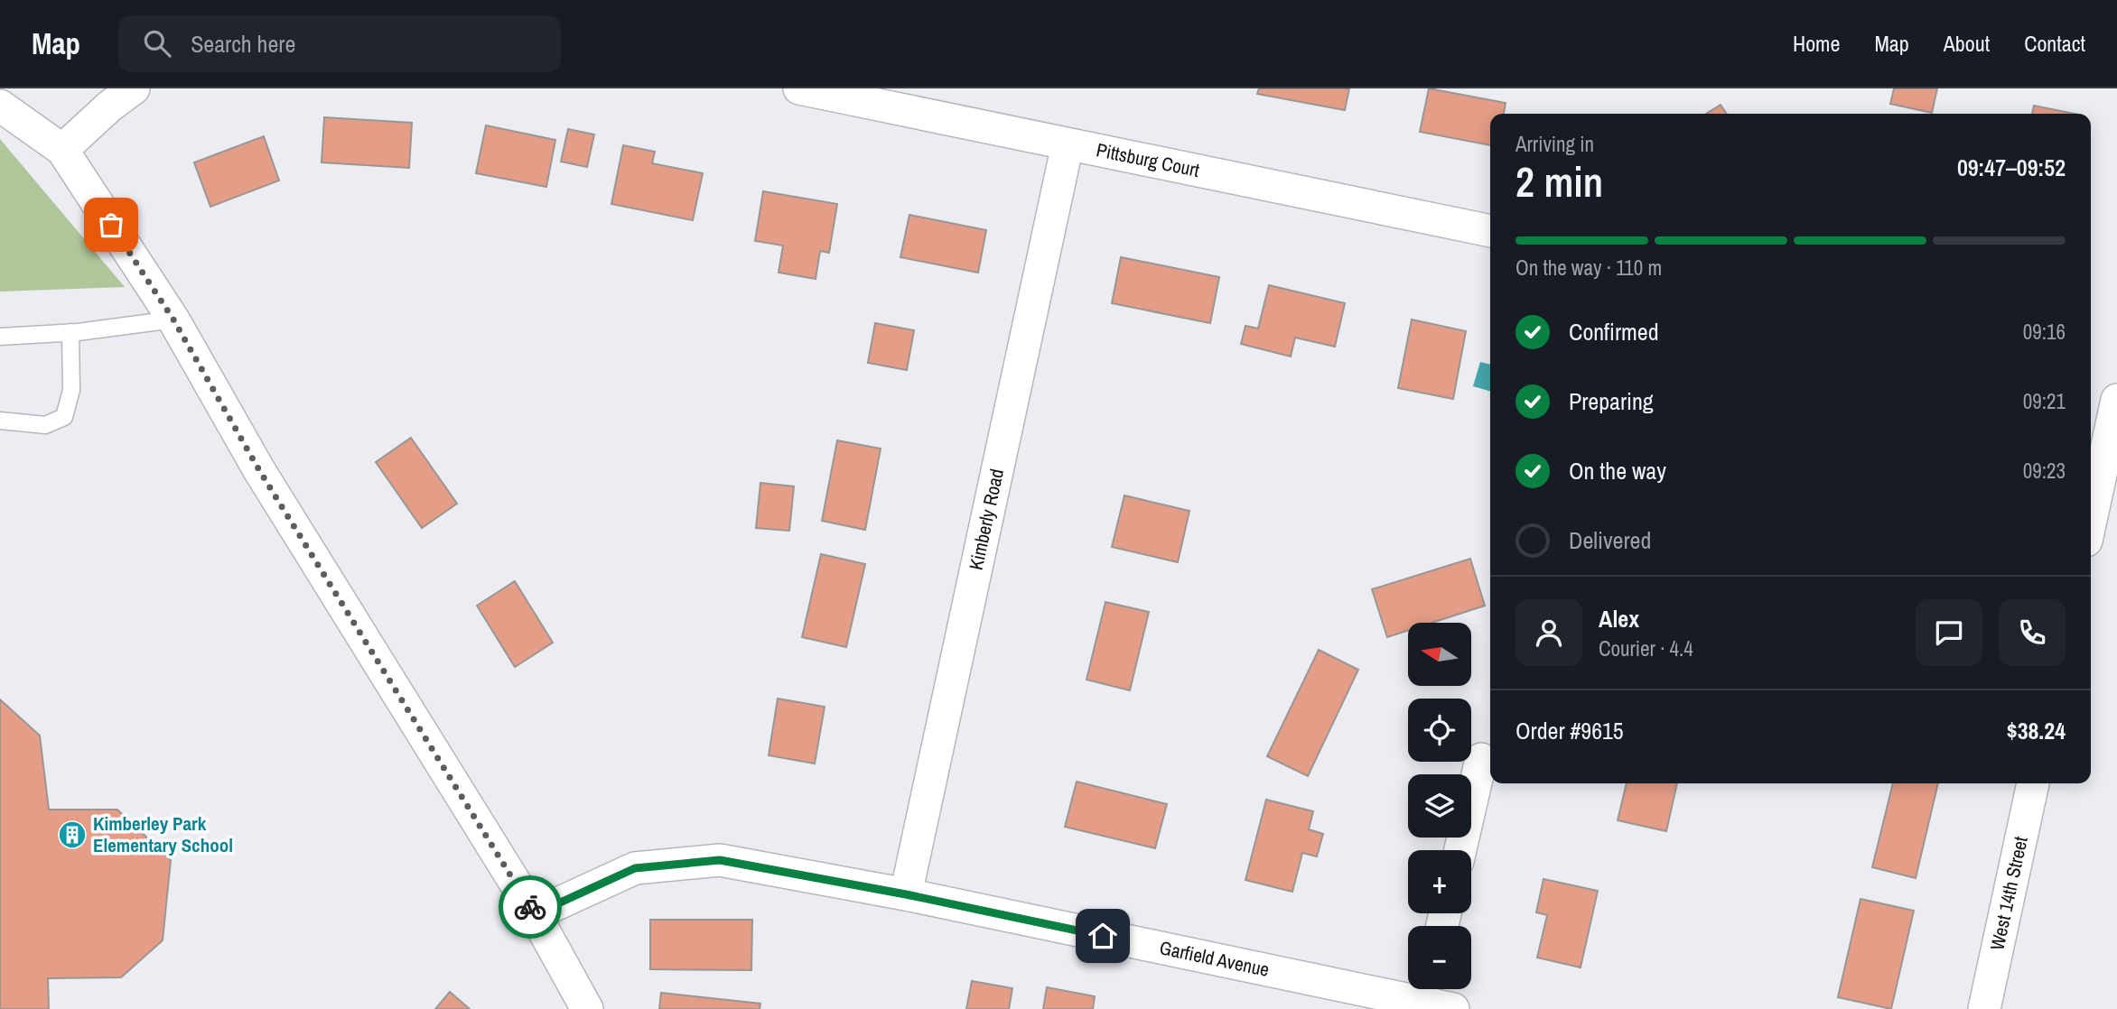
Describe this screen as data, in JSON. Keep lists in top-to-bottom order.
{
  "streets": {
    "street": [
      "Pittsburg Court",
      "Kimberly Road",
      "West 14th Street",
      "Garfield Avenue"
    ]
  },
  "crossings": [
    ["Pittsburg Court", "Kimberly Road"],
    ["Kimberly Road", "Garfield Avenue"]
  ],
  "places": {
    "building": ["Kimberley Park Elementary School"]
  },
  "north": "left",
  "page": {
    "header": "Map",
    "search": "Search here",
    "nav": [
      "Home",
      "Map",
      "About",
      "Contact"
    ],
    "heading": ["2 min", "Arriving in", "09:47–09:52"],
    "panel": [
      "Alex",
      "Courier · 4.4",
      "Order #9615",
      "$38.24"
    ],
    "bar": "On the way · 110 m",
    "list": [
      ["Confirmed", "09:16"],
      ["Preparing", "09:21"],
      ["On the way", "09:23"],
      "Delivered"
    ],
    "map_buttons": ["+", "−"]
  }
}
